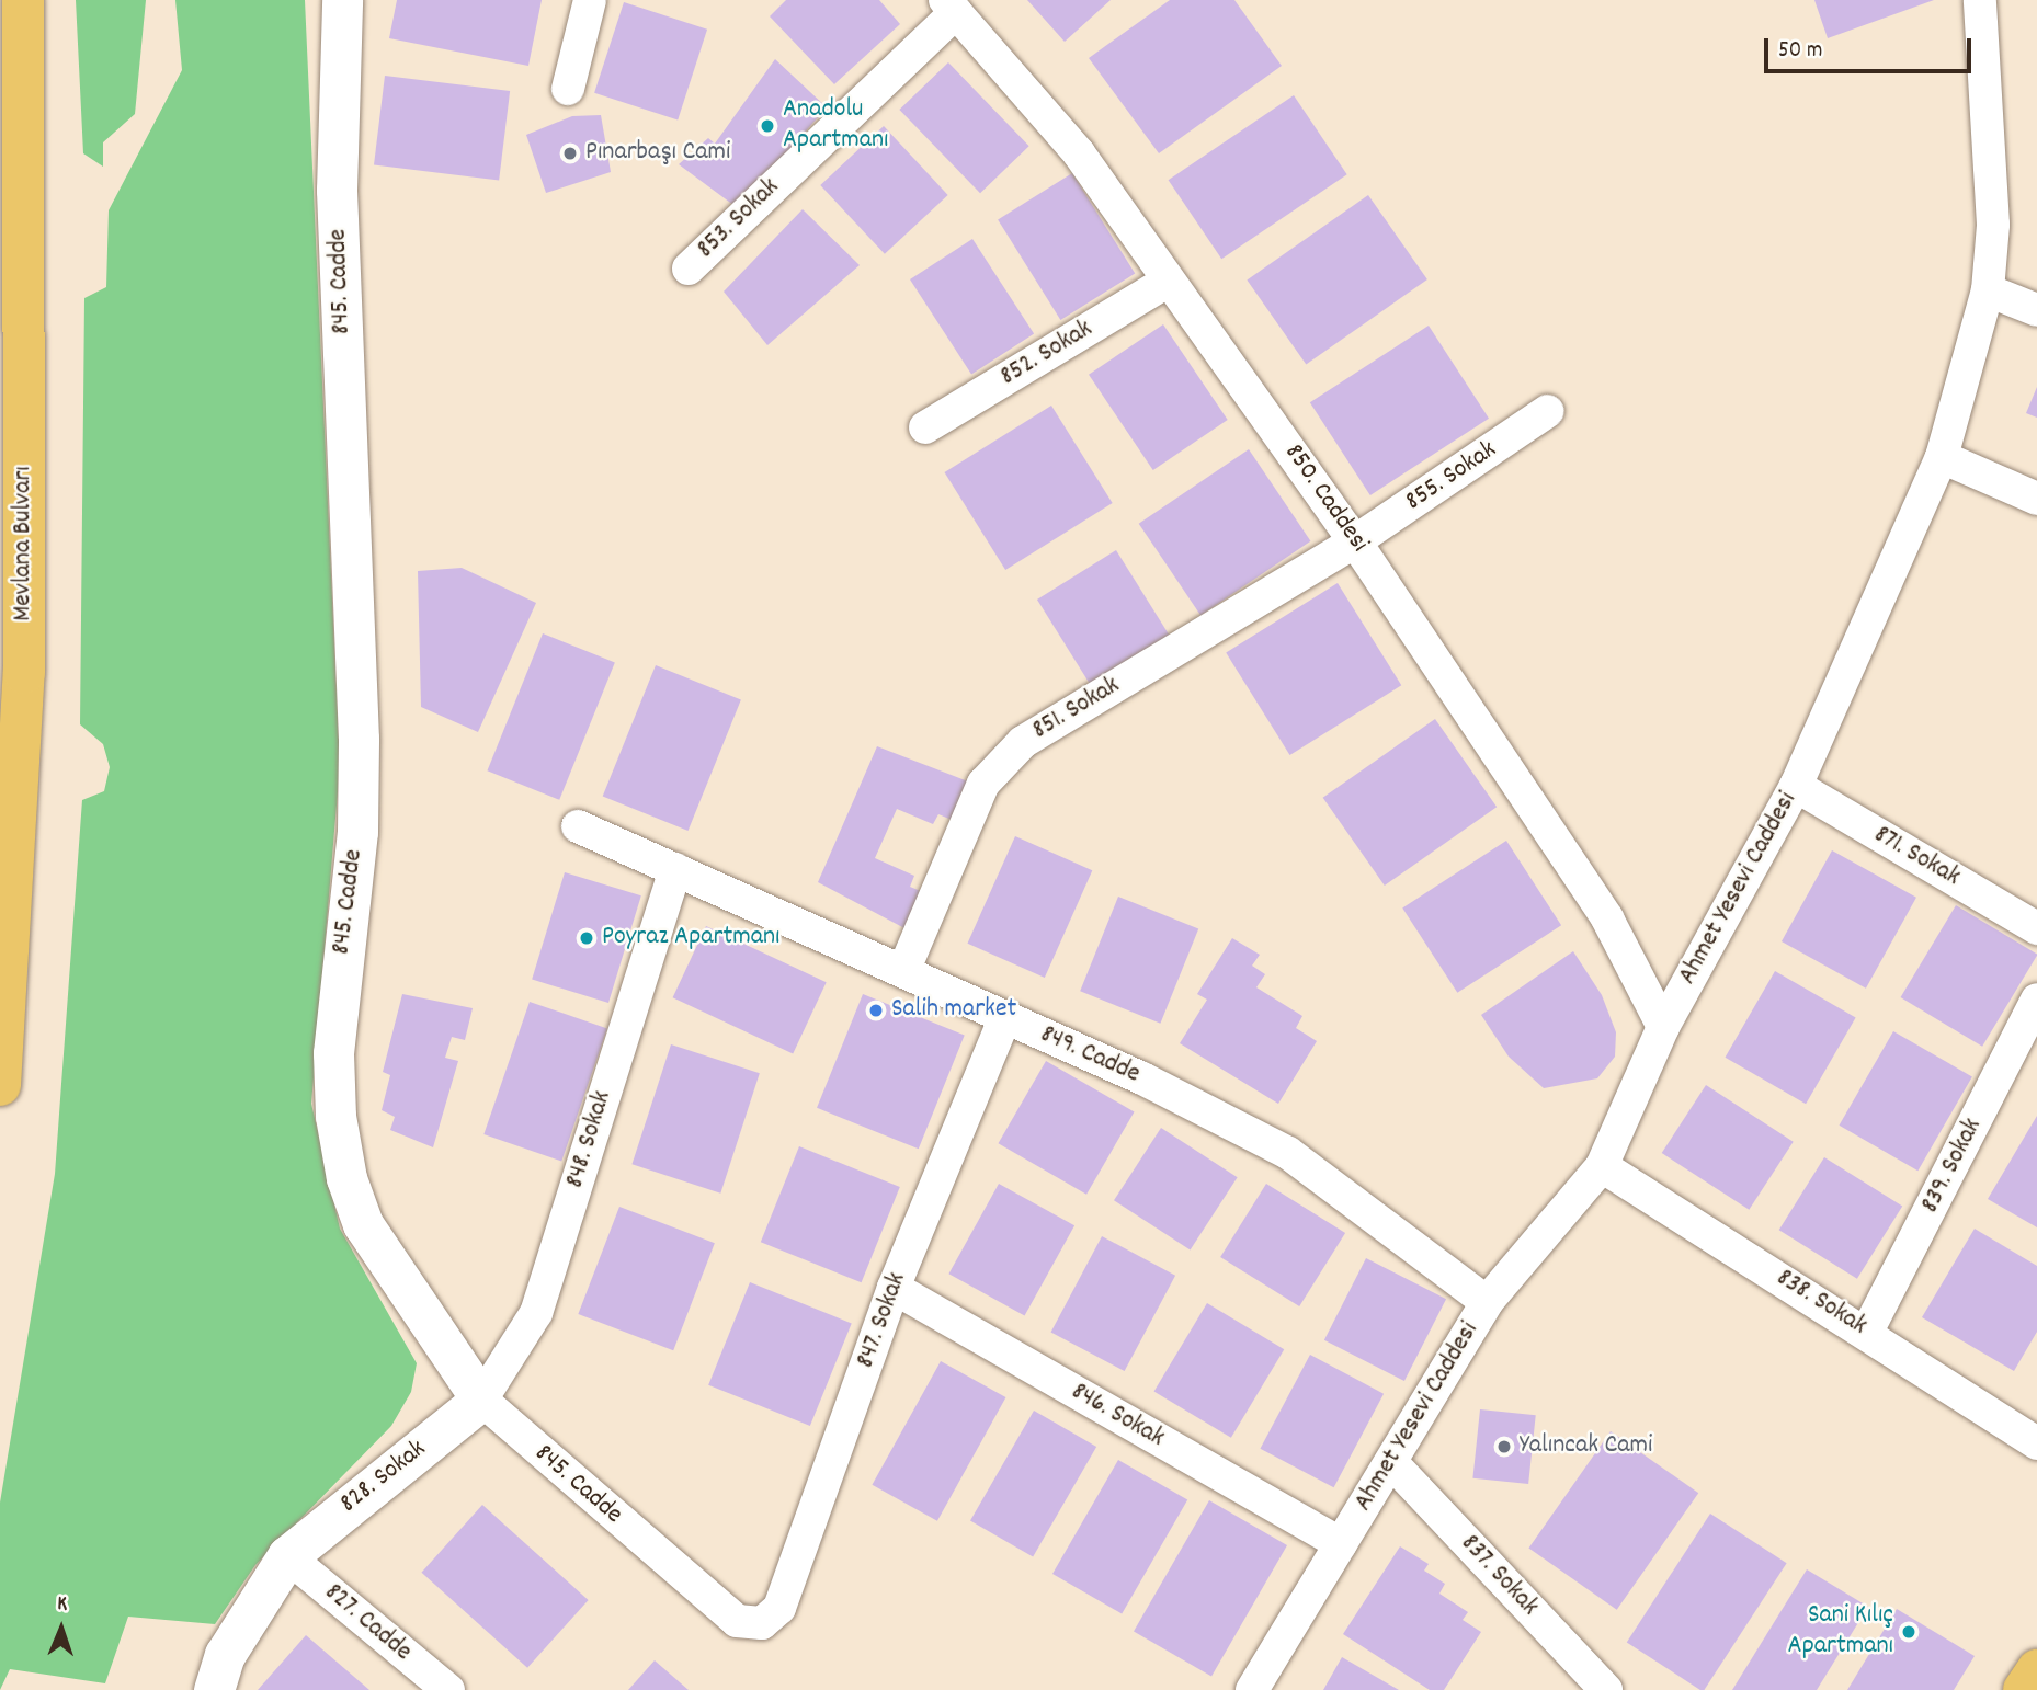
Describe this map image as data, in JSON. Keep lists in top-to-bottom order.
{
  "streets": {
    "main road": ["Mevlana Bulvarı"],
    "street": [
      "853. Sokak",
      "845. Cadde",
      "852. Sokak",
      "855. Sokak",
      "850. Caddesi",
      "851. Sokak",
      "871. Sokak",
      "Ahmet Yesevi Caddesi",
      "849. Cadde",
      "848. Sokak",
      "839. Sokak",
      "838. Sokak",
      "847. Sokak",
      "846. Sokak",
      "828. Sokak",
      "837. Sokak",
      "827. Cadde"
    ]
  },
  "crossings": [
    ["853. Sokak", "850. Caddesi"],
    ["845. Cadde", "848. Sokak"],
    ["845. Cadde", "847. Sokak"],
    ["845. Cadde", "828. Sokak"],
    ["852. Sokak", "850. Caddesi"],
    ["855. Sokak", "850. Caddesi"],
    ["855. Sokak", "851. Sokak"],
    ["850. Caddesi", "851. Sokak"],
    ["850. Caddesi", "Ahmet Yesevi Caddesi"],
    ["851. Sokak", "849. Cadde"],
    ["871. Sokak", "Ahmet Yesevi Caddesi"],
    ["Ahmet Yesevi Caddesi", "849. Cadde"],
    ["Ahmet Yesevi Caddesi", "838. Sokak"],
    ["Ahmet Yesevi Caddesi", "846. Sokak"],
    ["Ahmet Yesevi Caddesi", "837. Sokak"],
    ["849. Cadde", "848. Sokak"],
    ["849. Cadde", "847. Sokak"],
    ["848. Sokak", "828. Sokak"],
    ["839. Sokak", "838. Sokak"],
    ["847. Sokak", "846. Sokak"],
    ["828. Sokak", "827. Cadde"]
  ],
  "places": [
    "Anadolu Apartmanı",
    "Pınarbaşı Cami",
    "Poyraz Apartmanı",
    "Salih market",
    "Yalıncak Cami",
    "Sani Kılıç Apartmanı"
  ],
  "scale_bar": "50 m",
  "north": "top"
}
